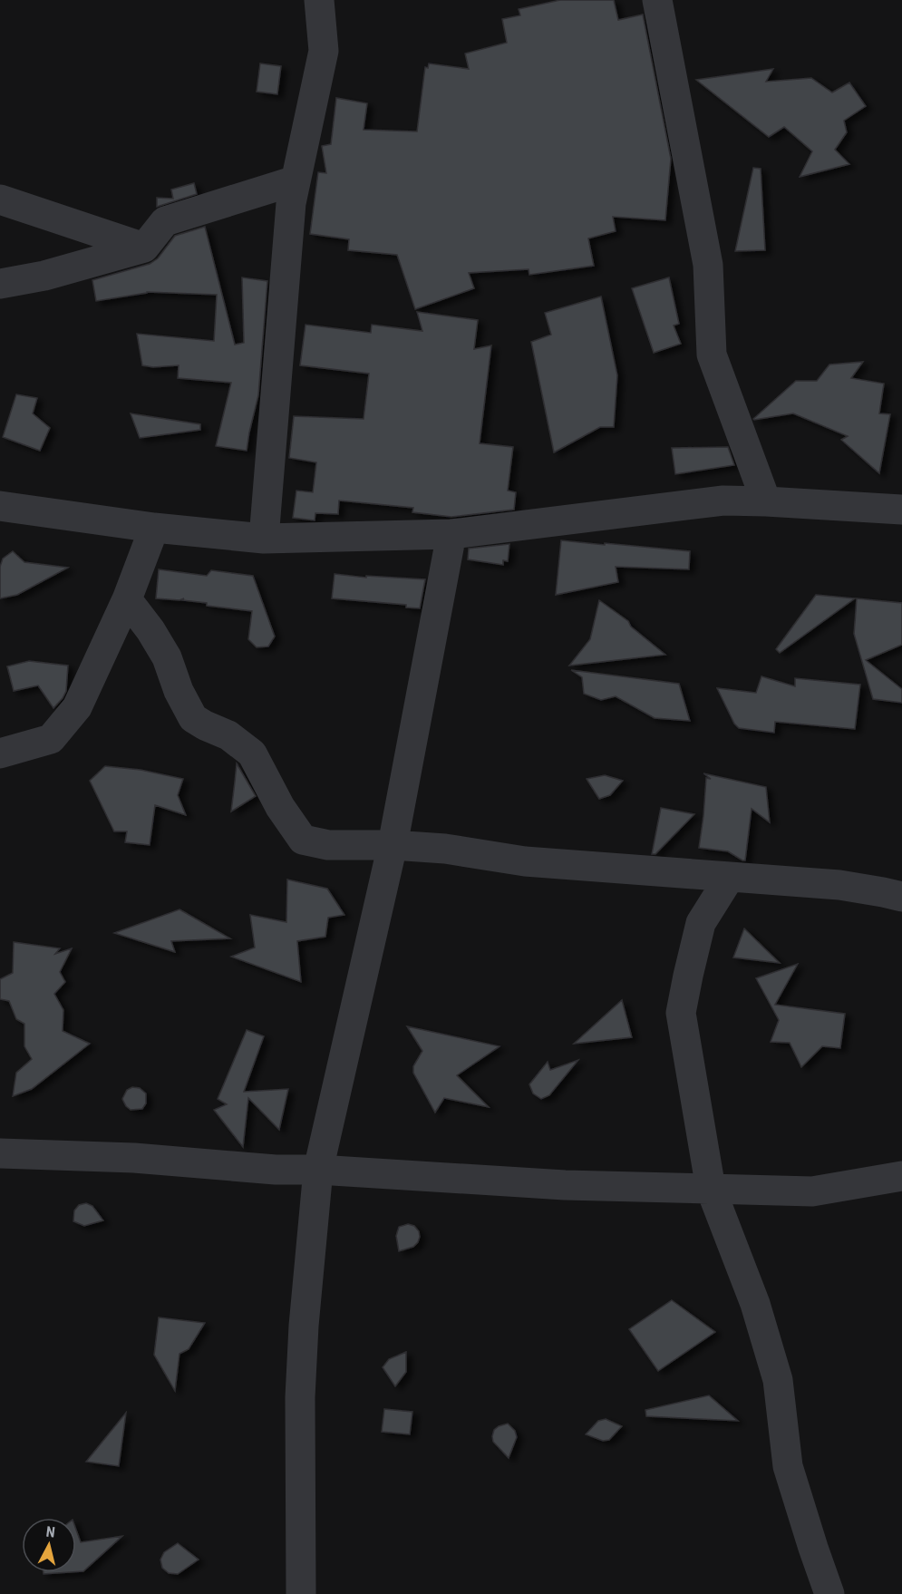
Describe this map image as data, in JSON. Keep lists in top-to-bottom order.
{
  "north": "top"
}
